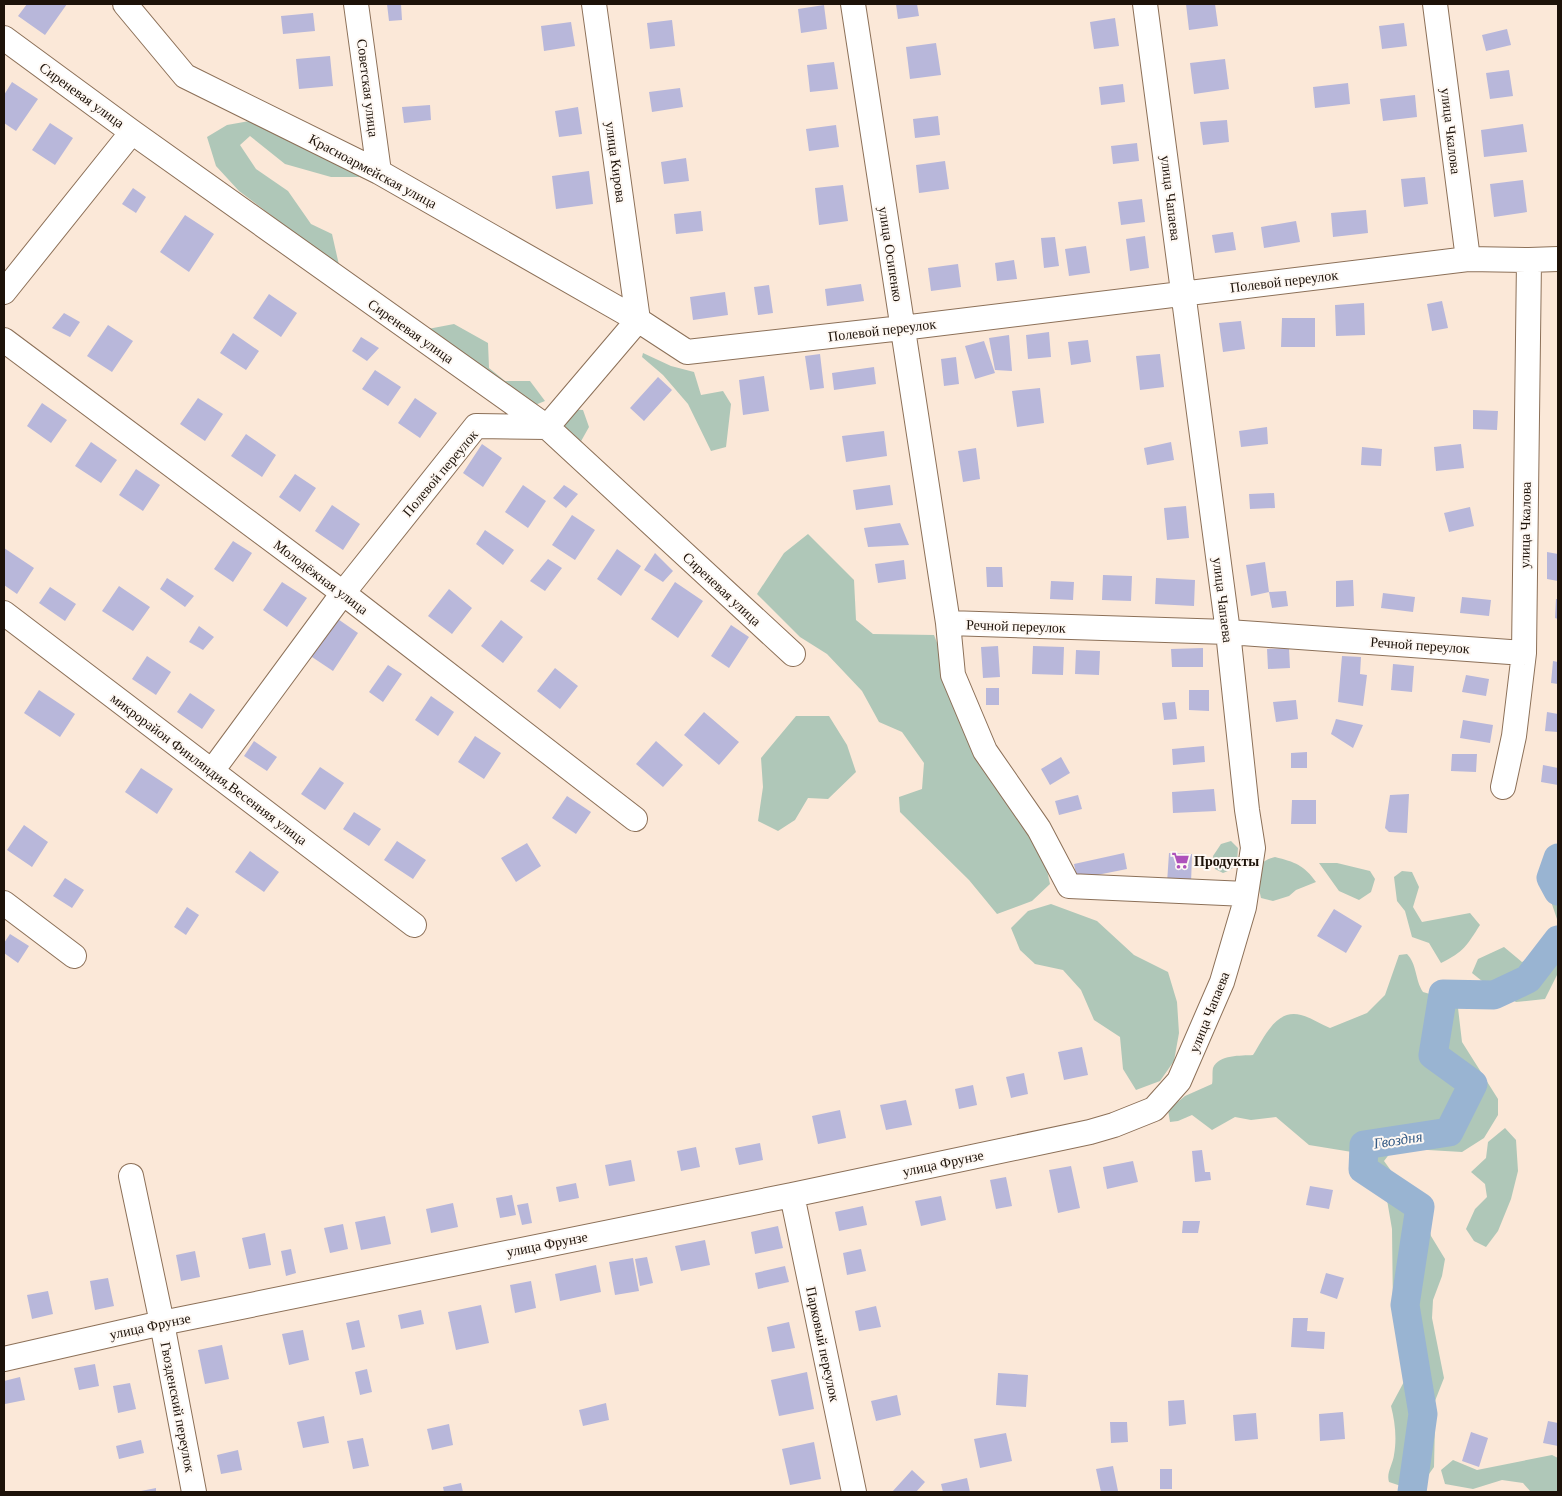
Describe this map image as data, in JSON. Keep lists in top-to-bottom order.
{
  "streets": {
    "street": [
      "Советская улица",
      "Сиреневая улица",
      "улица Чкалова",
      "улица Кирова",
      "Красноармейская улица",
      "улица Чапаева",
      "улица Осипенко",
      "Полевой переулок",
      "Молодёжная улица",
      "Речной переулок",
      "микрорайон Финляндия,Весенняя улица",
      "улица Фрунзе",
      "Парковый переулок",
      "Гвозденский переулок"
    ]
  },
  "crossings": [
    ["Советская улица", "Красноармейская улица"],
    ["Сиреневая улица", "Полевой переулок"],
    ["улица Чкалова", "Полевой переулок"],
    ["улица Чкалова", "Речной переулок"],
    ["улица Кирова", "Красноармейская улица"],
    ["улица Кирова", "Полевой переулок"],
    ["Красноармейская улица", "Полевой переулок"],
    ["улица Чапаева", "Полевой переулок"],
    ["улица Чапаева", "Речной переулок"],
    ["улица Чапаева", "улица Фрунзе"],
    ["улица Осипенко", "Полевой переулок"],
    ["улица Осипенко", "Речной переулок"],
    ["Полевой переулок", "Молодёжная улица"],
    ["улица Фрунзе", "Парковый переулок"],
    ["улица Фрунзе", "Гвозденский переулок"]
  ],
  "water": ["Гвоздня"],
  "places": {
    "supermarket": ["Продукты"]
  }
}
